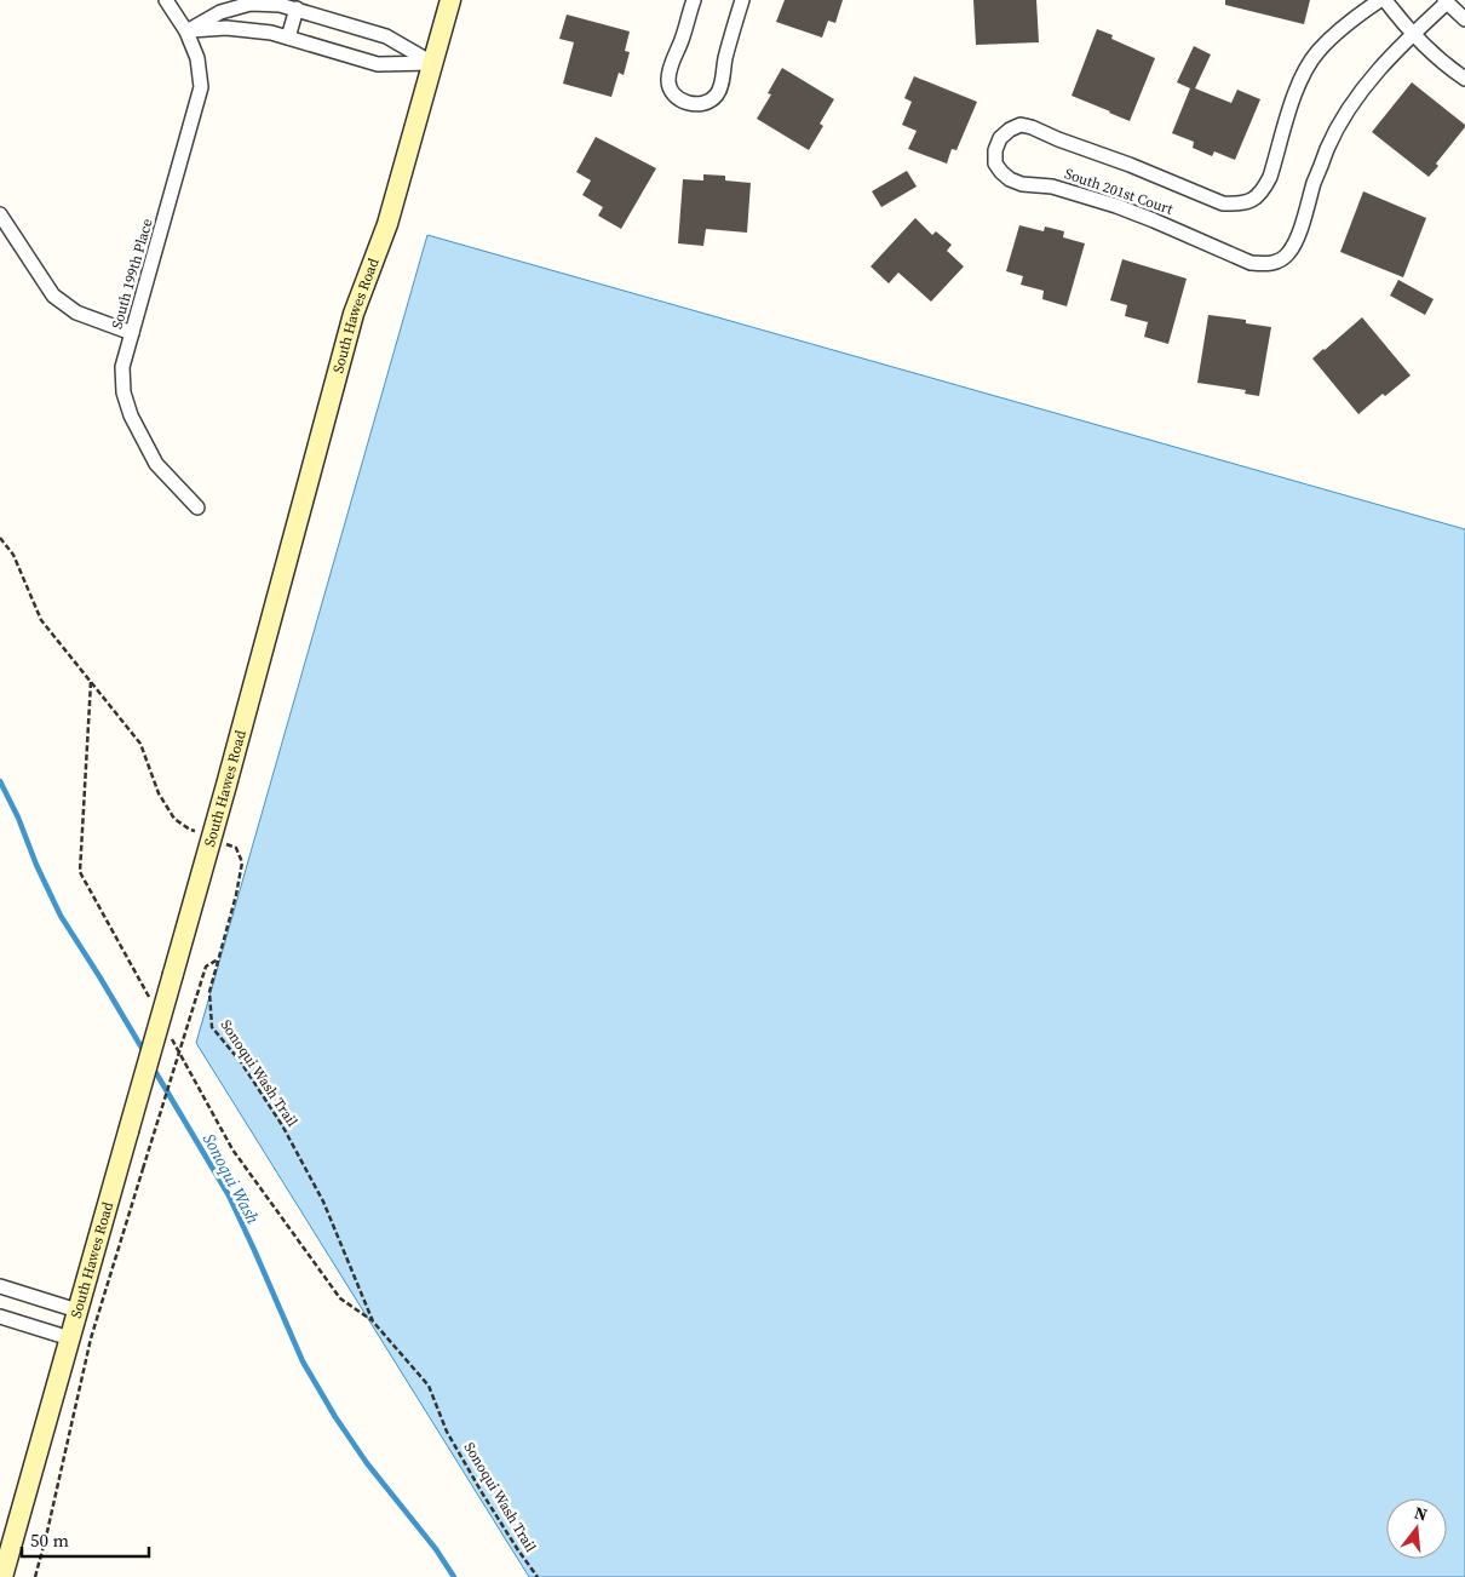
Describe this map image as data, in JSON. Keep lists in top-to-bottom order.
{
  "streets": {
    "main road": ["South Hawes Road"],
    "street": ["South 201st Court", "South 199th Place"],
    "path": ["Sonoqui Wash Trail"]
  },
  "crossings": [
    ["South Hawes Road", "Sonoqui Wash Trail"]
  ],
  "water": ["Sonoqui Wash"],
  "scale_bar": "50 m",
  "north": "top"
}
